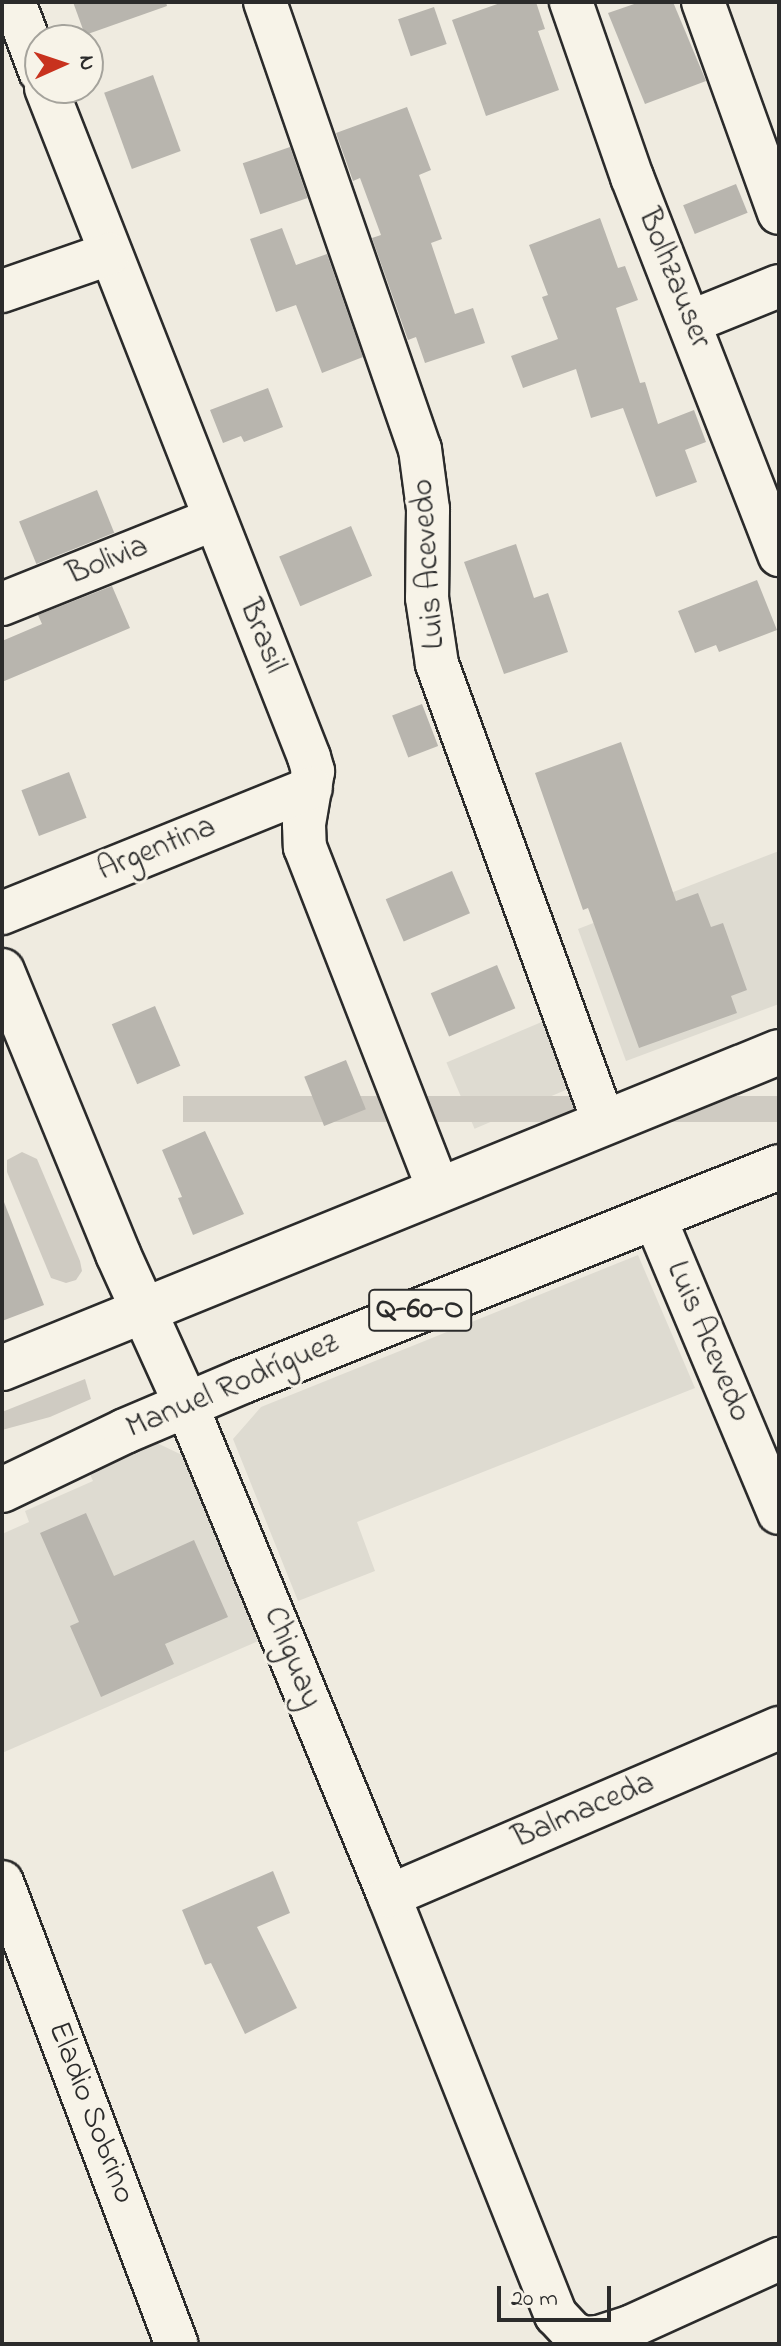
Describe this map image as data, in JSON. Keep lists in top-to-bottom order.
{
  "streets": {
    "main road": ["Q-60-O", "Manuel Rodríguez", "Chiguay"],
    "street": [
      "Bolhzauser",
      "Bolivia",
      "Luis Acevedo",
      "Brasil",
      "Argentina",
      "Balmaceda",
      "Eladio Sobrino"
    ]
  },
  "crossings": [
    ["Bolivia", "Brasil"],
    ["Luis Acevedo", "Manuel Rodríguez"],
    ["Brasil", "Argentina"],
    ["Manuel Rodríguez", "Chiguay"],
    ["Chiguay", "Balmaceda"]
  ],
  "scale_bar": "20 m",
  "north": "right"
}
